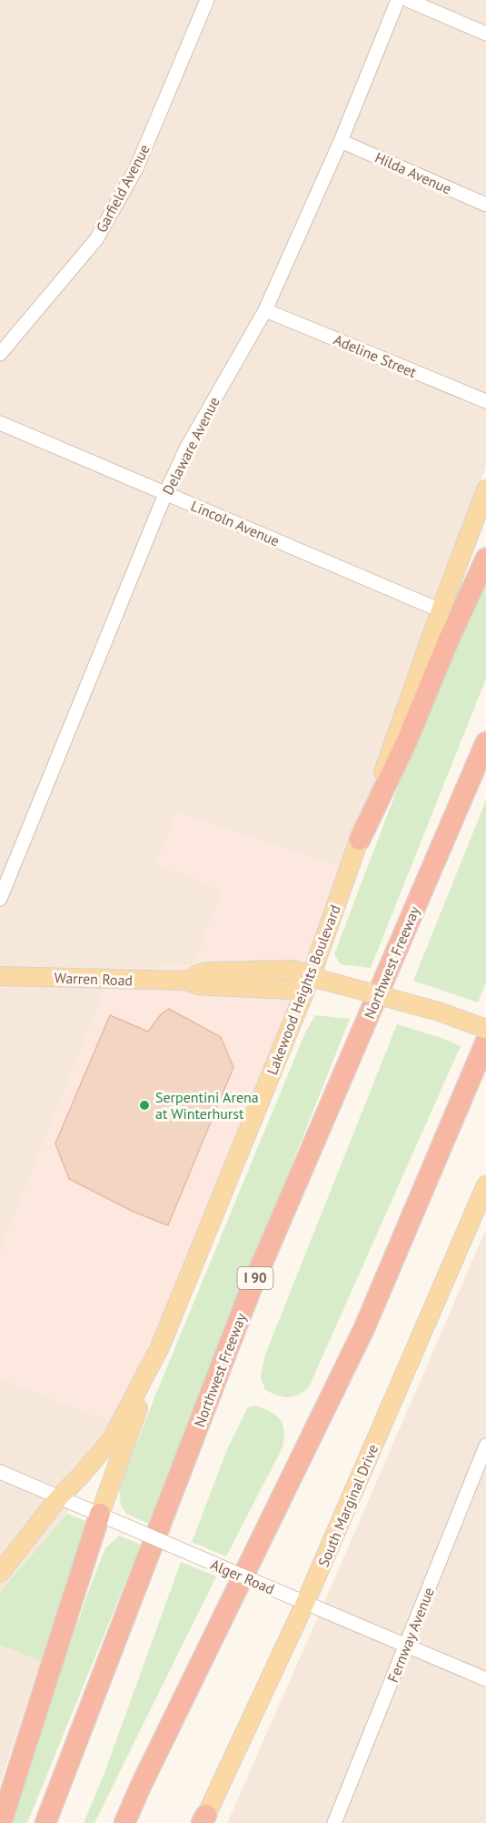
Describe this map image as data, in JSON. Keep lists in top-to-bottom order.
{
  "streets": {
    "highway": ["Northwest Freeway", "I 90"],
    "main road": ["Warren Road", "Lakewood Heights Boulevard", "South Marginal Drive"],
    "street": [
      "Hilda Avenue",
      "Garfield Avenue",
      "Adeline Street",
      "Delaware Avenue",
      "Lincoln Avenue",
      "Alger Road",
      "Fernway Avenue"
    ]
  },
  "crossings": [
    ["Hilda Avenue", "Delaware Avenue"],
    ["Adeline Street", "Delaware Avenue"],
    ["Delaware Avenue", "Lincoln Avenue"],
    ["Lincoln Avenue", "Lakewood Heights Boulevard"],
    ["Warren Road", "Lakewood Heights Boulevard"],
    ["Lakewood Heights Boulevard", "Alger Road"],
    ["South Marginal Drive", "Alger Road"],
    ["Alger Road", "Fernway Avenue"]
  ],
  "places": ["Serpentini Arena at Winterhurst"]
}
